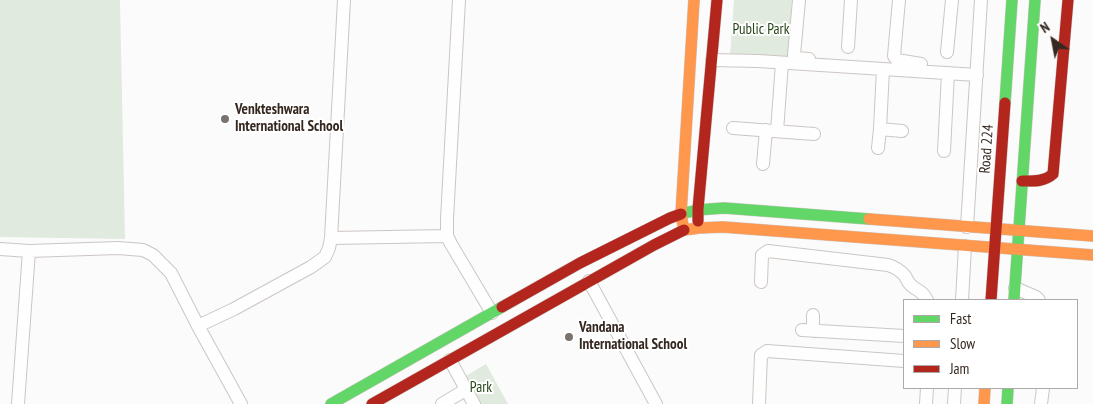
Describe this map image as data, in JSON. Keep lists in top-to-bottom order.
{
  "streets": {
    "street": ["Road 224"]
  },
  "parks": ["Public Park", "Park"],
  "places": ["Venkteshwara International School", "Vandana International School"],
  "legend": ["Fast", "Slow", "Jam"],
  "north": "top left"
}
